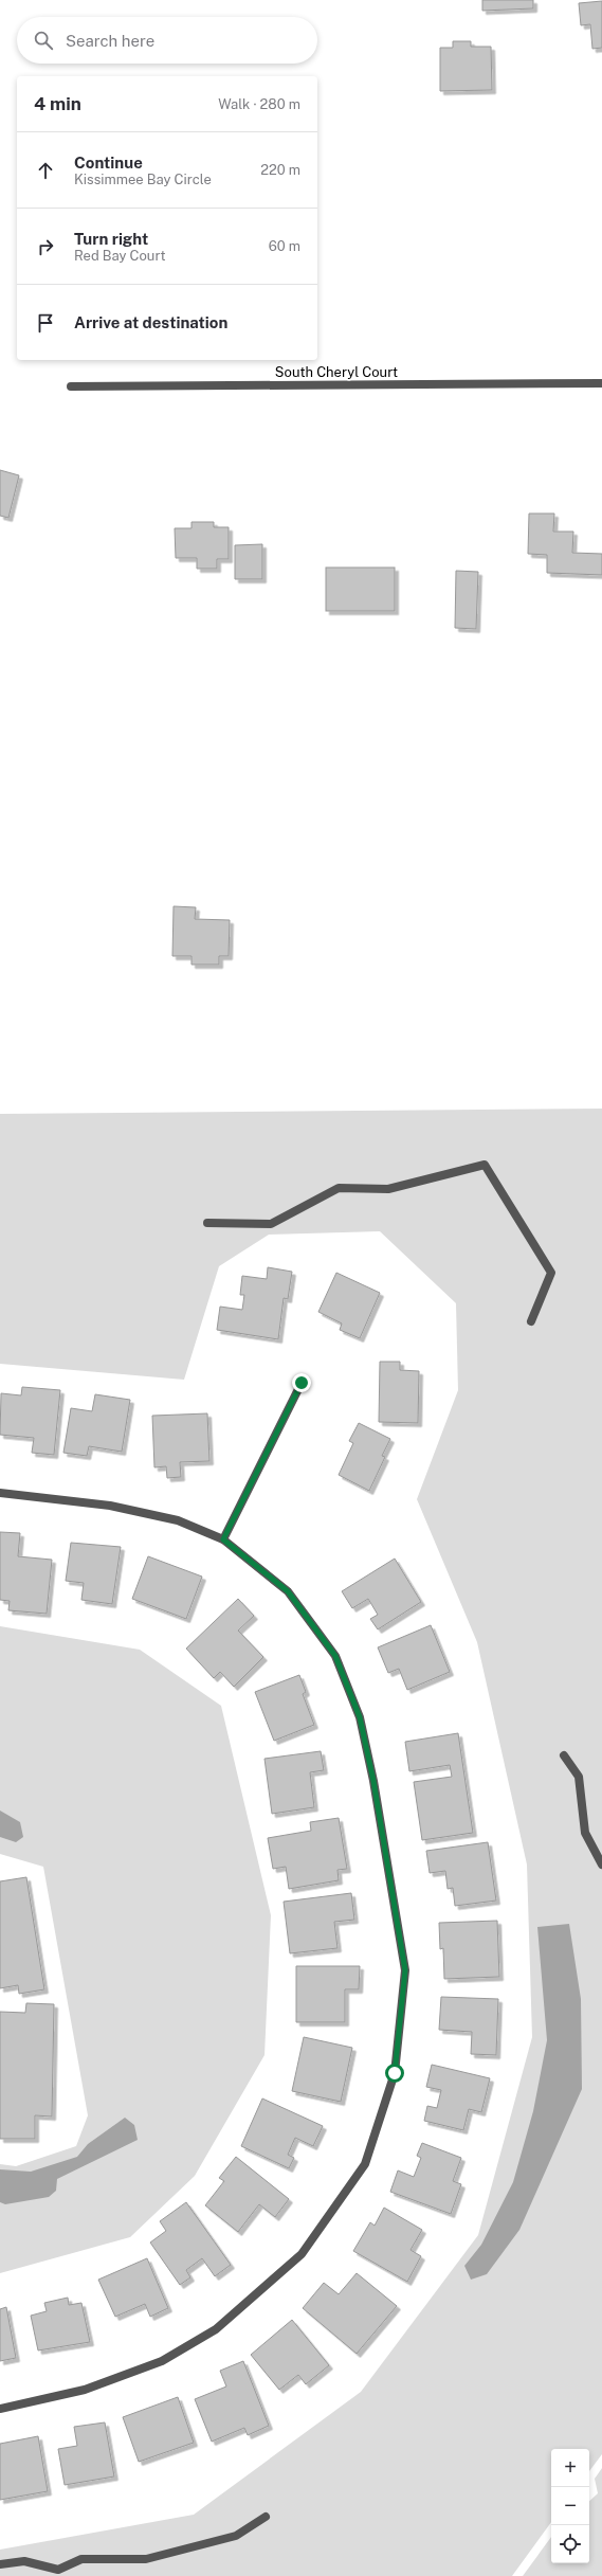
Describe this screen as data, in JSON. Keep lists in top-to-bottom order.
{
  "streets": {
    "street": ["South Cheryl Court"]
  },
  "page": {
    "search": "Search here",
    "heading": ["4 min", "Walk · 280 m"],
    "list": [
      ["Continue", "Kissimmee Bay Circle", "220 m"],
      ["Turn right", "Red Bay Court", "60 m"],
      "Arrive at destination"
    ],
    "map_buttons": ["+", "−"]
  }
}
